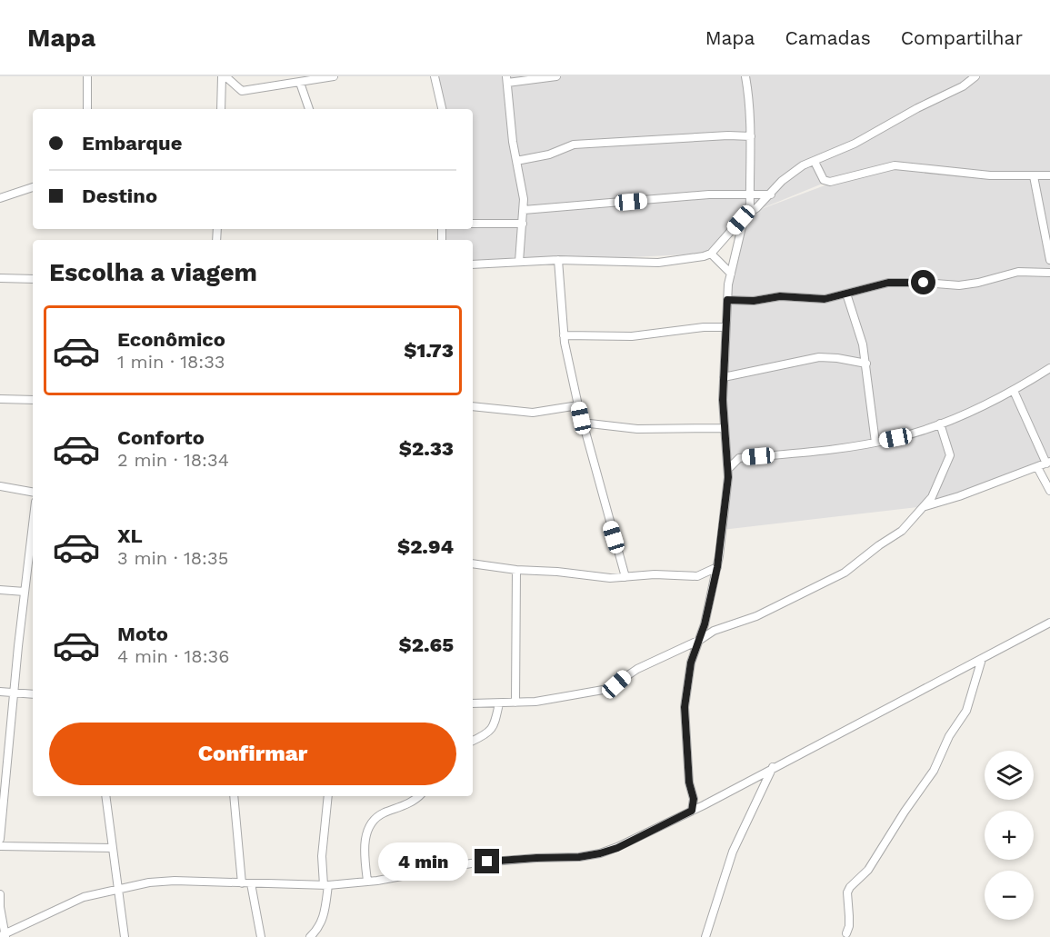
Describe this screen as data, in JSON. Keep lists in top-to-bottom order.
{
  "page": {
    "header": "Mapa",
    "nav": ["Mapa", "Camadas", "Compartilhar"],
    "banner": ["Embarque", "Destino"],
    "heading": "Escolha a viagem",
    "list": [
      {
        "name": "Econômico",
        "note": "1 min · 18:33",
        "value": "$1.73"
      },
      {
        "name": "Conforto",
        "note": "2 min · 18:34",
        "value": "$2.33"
      },
      {
        "name": "XL",
        "note": "3 min · 18:35",
        "value": "$2.94"
      },
      {
        "name": "Moto",
        "note": "4 min · 18:36",
        "value": "$2.65"
      }
    ],
    "buttons": "Confirmar",
    "map_buttons": ["+", "−"],
    "bubble": "4 min"
  }
}
